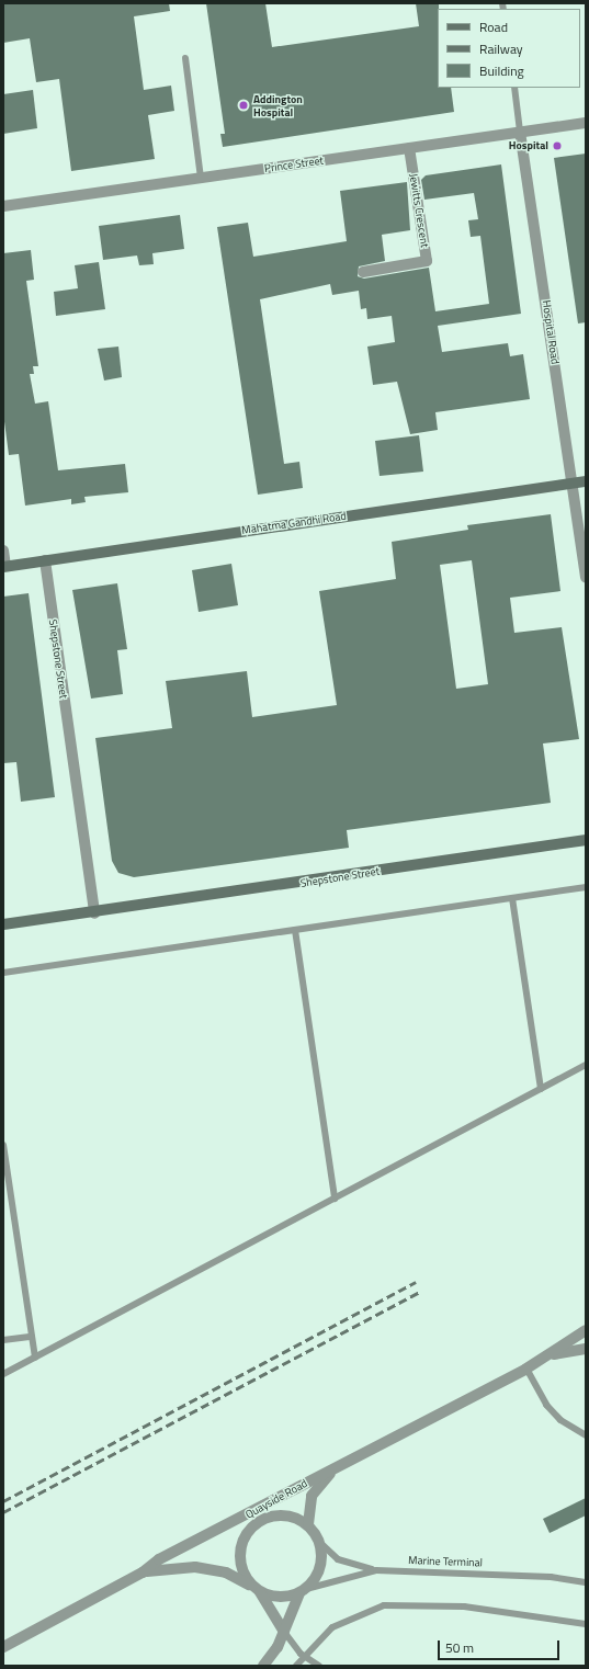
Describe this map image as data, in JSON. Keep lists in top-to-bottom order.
{
  "streets": {
    "main road": ["Mahatma Gandhi Road", "Shepstone Street"],
    "street": [
      "Prince Street",
      "Jewitts Crescent",
      "Hospital Road",
      "Quayside Road"
    ],
    "lane": ["Marine Terminal"]
  },
  "crossings": [
    ["Prince Street", "Jewitts Crescent"],
    ["Prince Street", "Hospital Road"],
    ["Hospital Road", "Mahatma Gandhi Road"],
    ["Mahatma Gandhi Road", "Shepstone Street"]
  ],
  "places": ["Addington Hospital", "Hospital"],
  "legend": ["Road", "Railway", "Building"],
  "scale_bar": "50 m"
}
